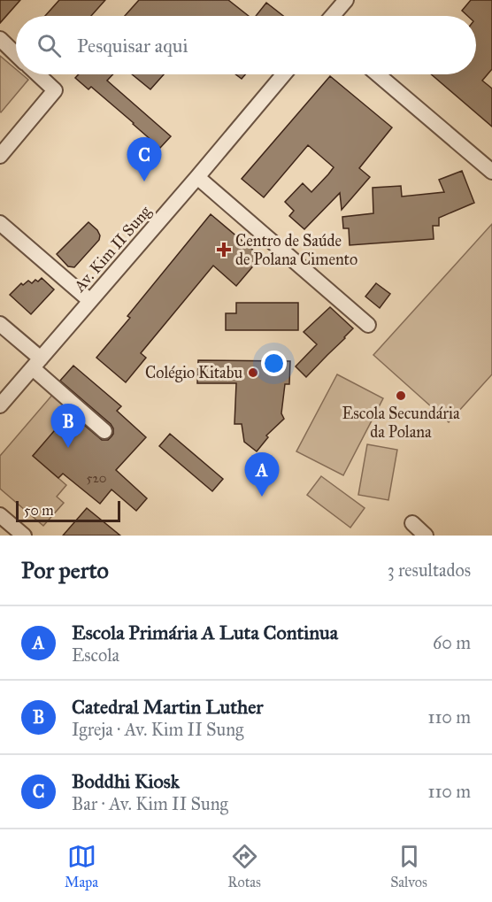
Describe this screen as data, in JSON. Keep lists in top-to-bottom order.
{
  "streets": {
    "street": ["Av. Kim II Sung"]
  },
  "places": {
    "health": ["Centro de Saúde de Polana Cimento"],
    "other": ["Colégio Kitabu", "Escola Secundária da Polana"]
  },
  "house_numbers": ["520"],
  "scale_bar": "50 m",
  "page": {
    "search": "Pesquisar aqui",
    "pins": ["C", "B", "A"],
    "scale": "50 m",
    "heading": ["Por perto", "3 resultados"],
    "list": [
      {
        "mark": "A",
        "name": "Escola Primária A Luta Continua",
        "note": "Escola",
        "value": "60 m"
      },
      {
        "mark": "B",
        "name": "Catedral Martin Luther",
        "note": "Igreja · Av. Kim II Sung",
        "value": "110 m"
      },
      {
        "mark": "C",
        "name": "Boddhi Kiosk",
        "note": "Bar · Av. Kim II Sung",
        "value": "110 m"
      }
    ],
    "nav": ["Mapa", "Rotas", "Salvos"]
  }
}
